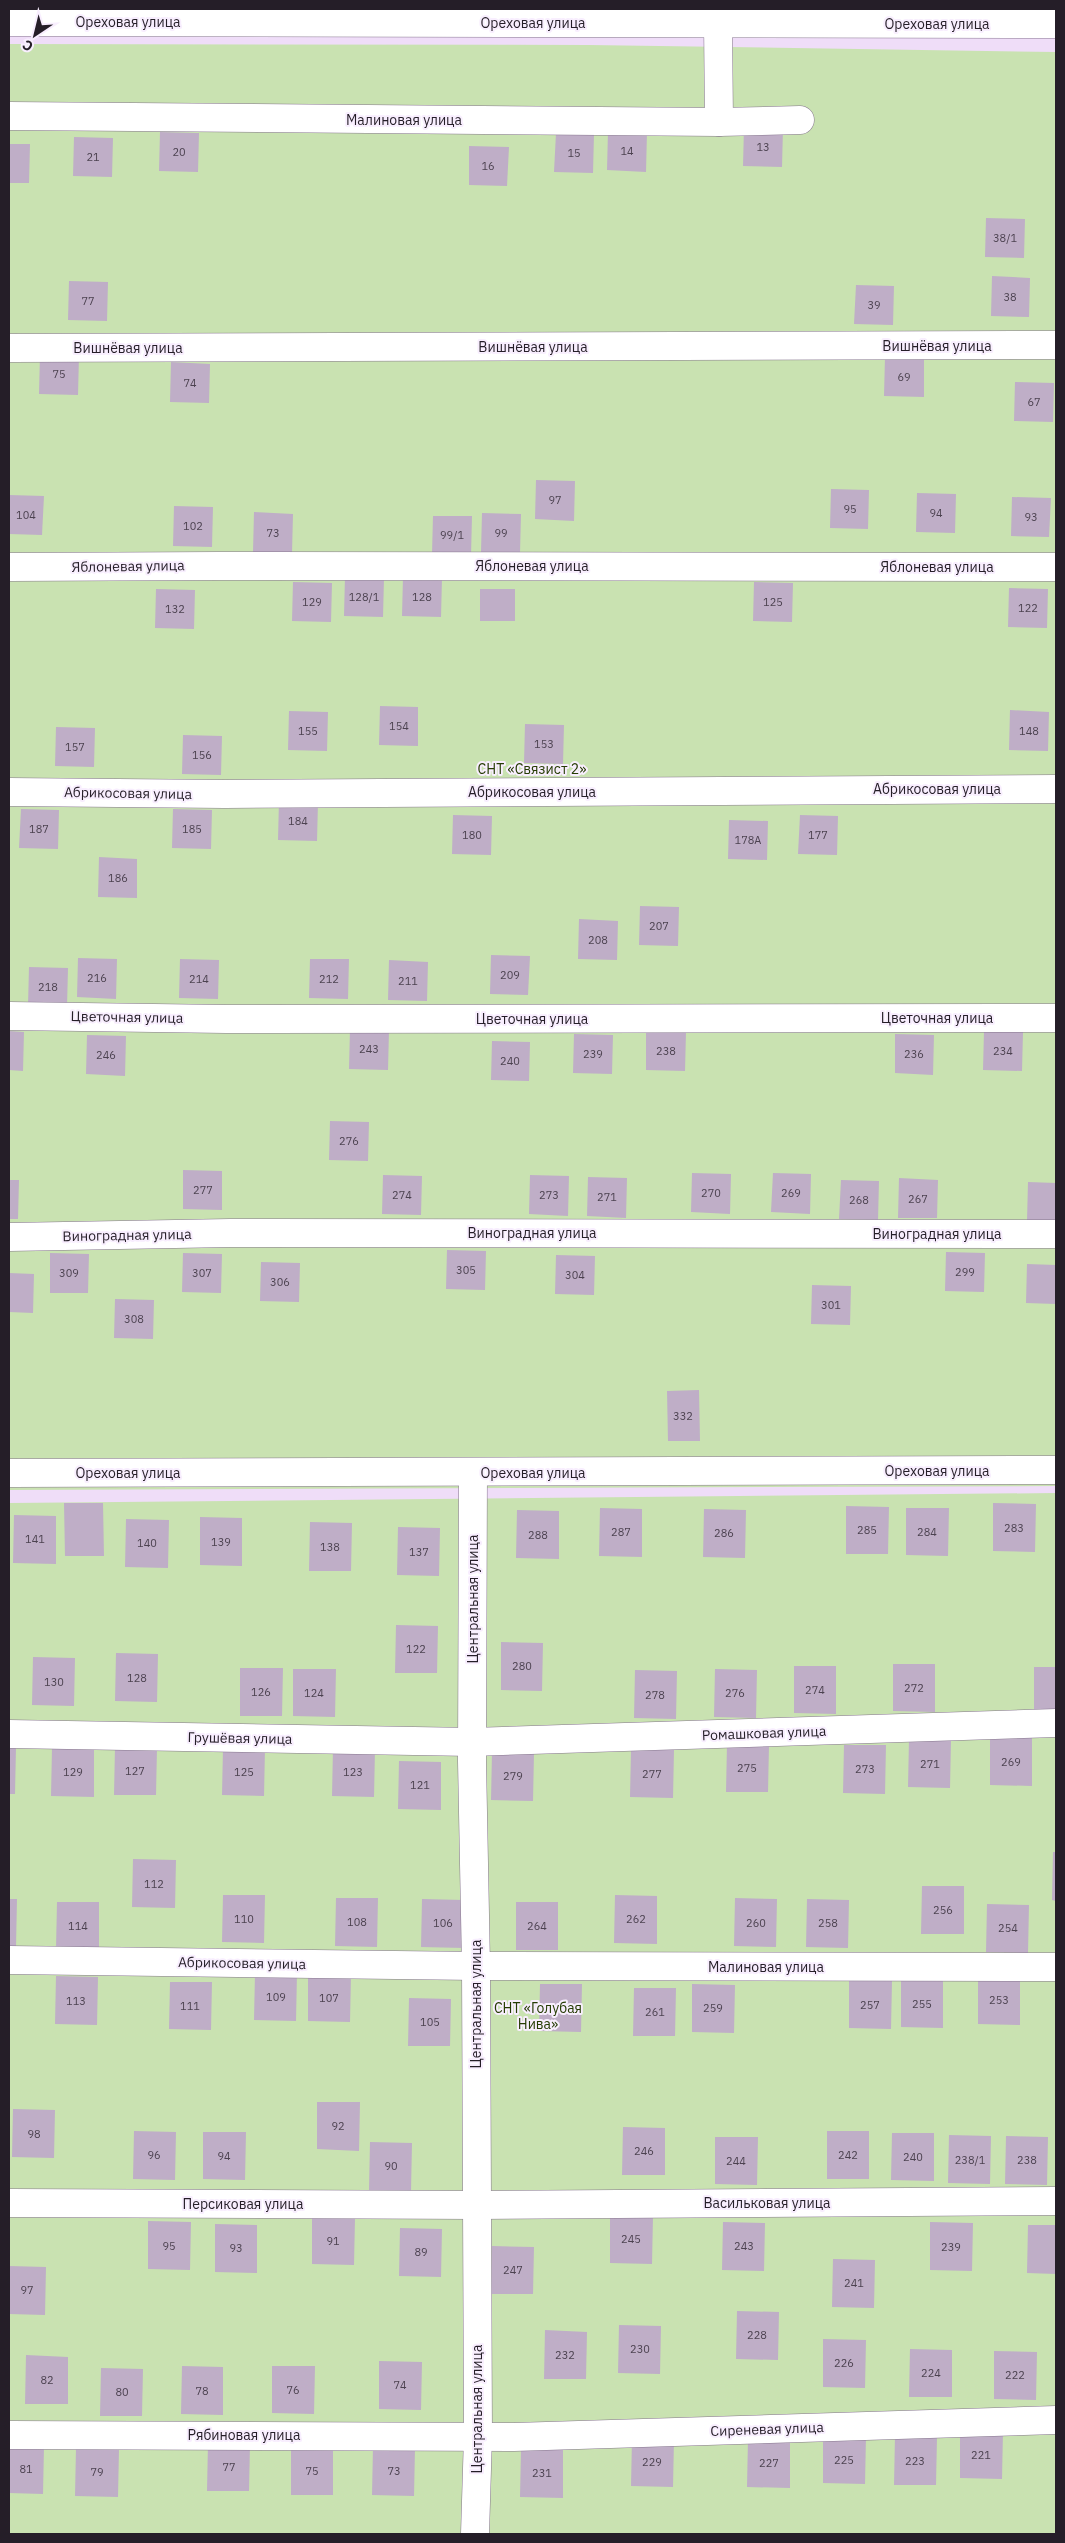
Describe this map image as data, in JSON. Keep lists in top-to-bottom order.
{
  "streets": {
    "street": [
      "Ореховая улица",
      "Малиновая улица",
      "Вишнёвая улица",
      "Яблоневая улица",
      "Абрикосовая улица",
      "Цветочная улица",
      "Виноградная улица",
      "Центральная улица",
      "Ромашковая улица",
      "Грушёвая улица",
      "Васильковая улица",
      "Персиковая улица",
      "Сиреневая улица",
      "Рябиновая улица"
    ]
  },
  "crossings": [
    ["Ореховая улица", "Центральная улица"],
    ["Малиновая улица", "Абрикосовая улица"],
    ["Малиновая улица", "Центральная улица"],
    ["Абрикосовая улица", "Центральная улица"],
    ["Центральная улица", "Ромашковая улица"],
    ["Центральная улица", "Грушёвая улица"],
    ["Центральная улица", "Васильковая улица"],
    ["Центральная улица", "Персиковая улица"],
    ["Центральная улица", "Сиреневая улица"],
    ["Центральная улица", "Рябиновая улица"],
    ["Ромашковая улица", "Грушёвая улица"],
    ["Васильковая улица", "Персиковая улица"],
    ["Сиреневая улица", "Рябиновая улица"]
  ],
  "parks": ["СНТ «Связист 2»", "СНТ «Голубая Нива»"],
  "house_numbers": [
    "13",
    "14",
    "20",
    "15",
    "21",
    "16",
    "38/1",
    "38",
    "77",
    "39",
    "75",
    "69",
    "74",
    "67",
    "97",
    "95",
    "94",
    "104",
    "93",
    "102",
    "73",
    "99",
    "99/1",
    "128/1",
    "128",
    "129",
    "125",
    "122",
    "132",
    "154",
    "155",
    "148",
    "153",
    "157",
    "156",
    "184",
    "187",
    "185",
    "180",
    "177",
    "178А",
    "186",
    "207",
    "208",
    "209",
    "216",
    "214",
    "212",
    "211",
    "218",
    "243",
    "238",
    "234",
    "239",
    "236",
    "246",
    "240",
    "276",
    "277",
    "270",
    "269",
    "274",
    "273",
    "271",
    "267",
    "268",
    "305",
    "299",
    "309",
    "307",
    "304",
    "306",
    "301",
    "308",
    "332",
    "283",
    "285",
    "287",
    "284",
    "286",
    "288",
    "141",
    "139",
    "140",
    "138",
    "137",
    "122",
    "280",
    "128",
    "130",
    "272",
    "274",
    "126",
    "124",
    "276",
    "278",
    "269",
    "271",
    "275",
    "273",
    "127",
    "129",
    "125",
    "123",
    "277",
    "279",
    "121",
    "112",
    "256",
    "110",
    "262",
    "108",
    "106",
    "260",
    "258",
    "114",
    "264",
    "254",
    "109",
    "107",
    "253",
    "113",
    "255",
    "257",
    "111",
    "259",
    "261",
    "105",
    "92",
    "98",
    "246",
    "96",
    "242",
    "94",
    "240",
    "238/1",
    "238",
    "244",
    "90",
    "245",
    "91",
    "95",
    "243",
    "239",
    "93",
    "89",
    "247",
    "241",
    "97",
    "228",
    "230",
    "232",
    "226",
    "224",
    "222",
    "82",
    "74",
    "76",
    "78",
    "80",
    "221",
    "225",
    "223",
    "229",
    "227",
    "77",
    "81",
    "75",
    "73",
    "79",
    "231"
  ],
  "north": "bottom left"
}
